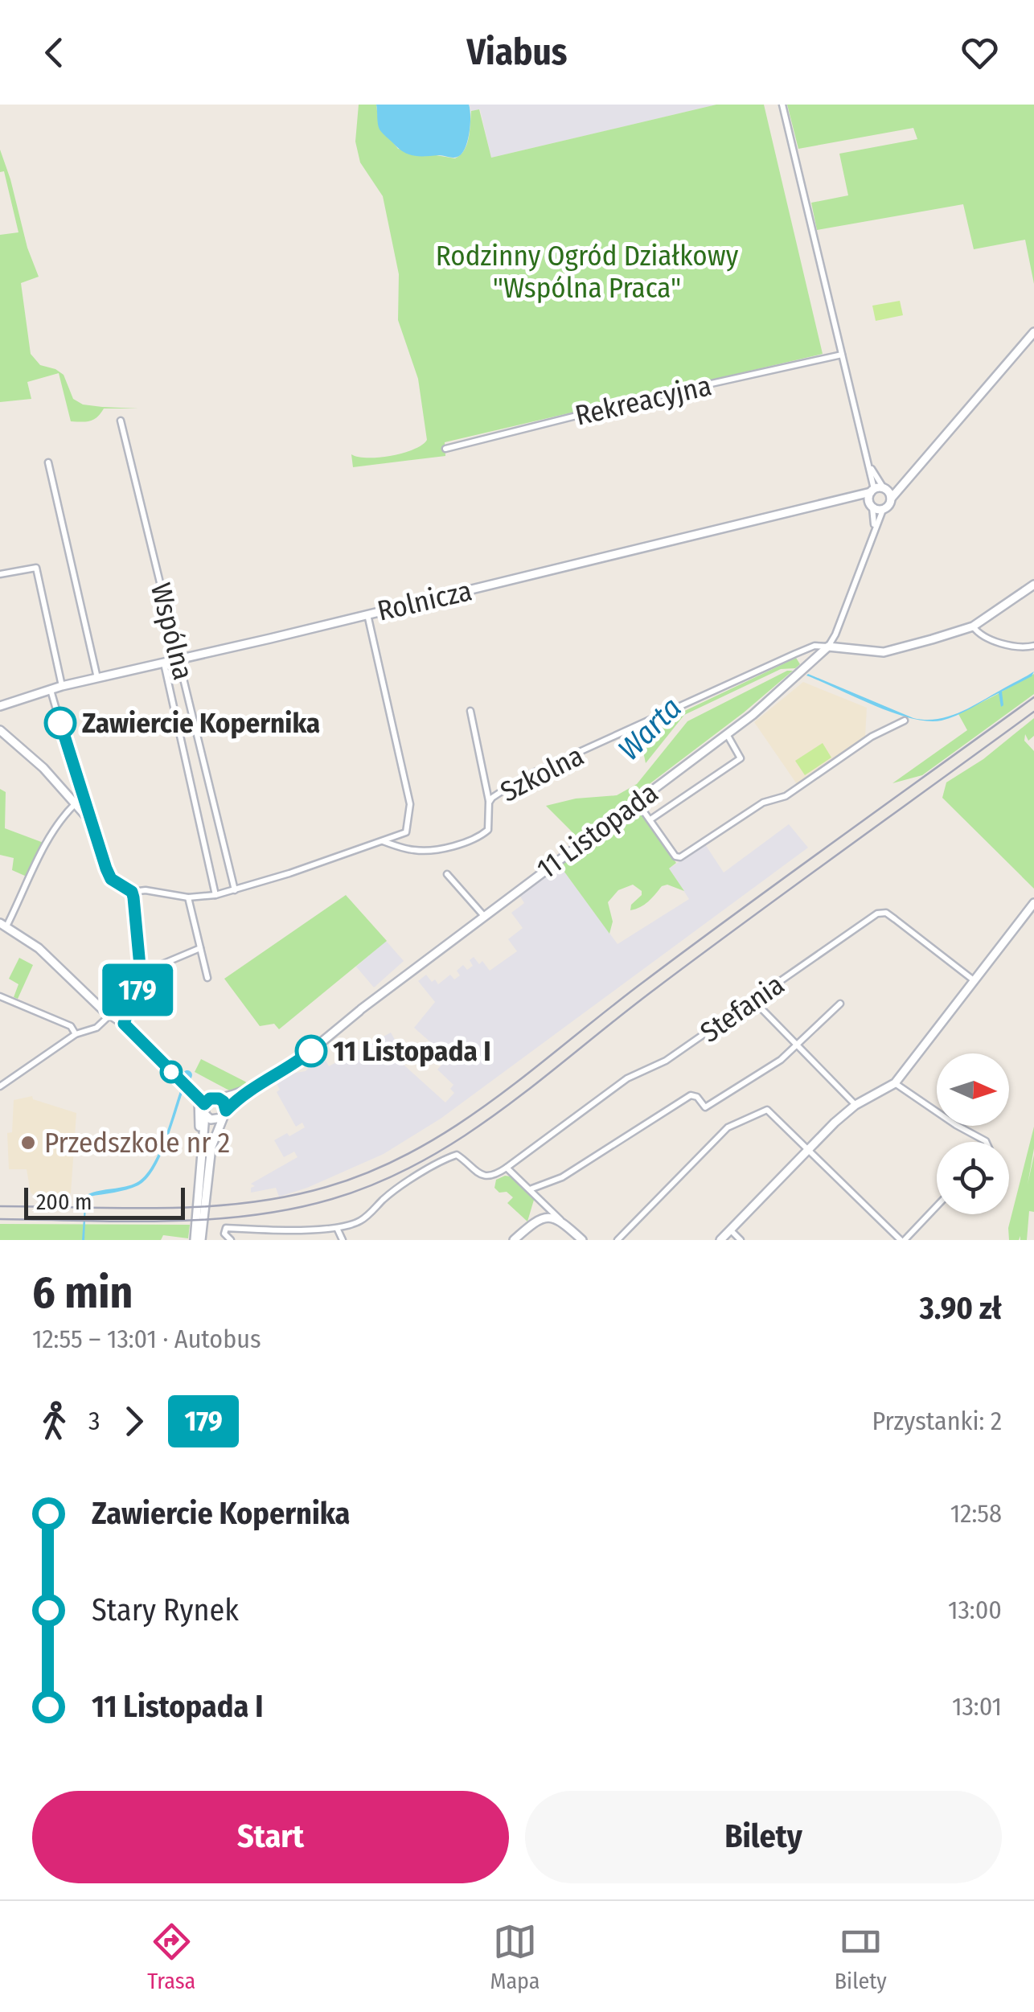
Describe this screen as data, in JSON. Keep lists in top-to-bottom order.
{
  "streets": {
    "street": [
      "Rekreacyjna",
      "Rolnicza",
      "Wspólna",
      "Szkolna",
      "11 Listopada",
      "Stefania"
    ]
  },
  "crossings": [
    ["Rolnicza", "Wspólna"],
    ["Szkolna", "11 Listopada"]
  ],
  "water": ["Warta"],
  "parks": ["Rodzinny Ogród Działkowy \"Wspólna Praca\""],
  "places": ["Zawiercie Kopernika", "11 Listopada I", "Przedszkole nr 2"],
  "lines": ["bus line 179"],
  "scale_bar": "200 m",
  "north": "right",
  "page": {
    "header": "Viabus",
    "on_map": "179",
    "scale": "200 m",
    "heading": ["6 min", "12:55 – 13:01 · Autobus", "3.90 zł"],
    "legs": ["3", "179", "Przystanki: 2"],
    "list": [
      {
        "name": "Zawiercie Kopernika",
        "value": "12:58"
      },
      {
        "name": "Stary Rynek",
        "value": "13:00"
      },
      {
        "name": "11 Listopada I",
        "value": "13:01"
      }
    ],
    "buttons": ["Start", "Bilety"],
    "tabs": ["Trasa", "Mapa", "Bilety"]
  }
}
